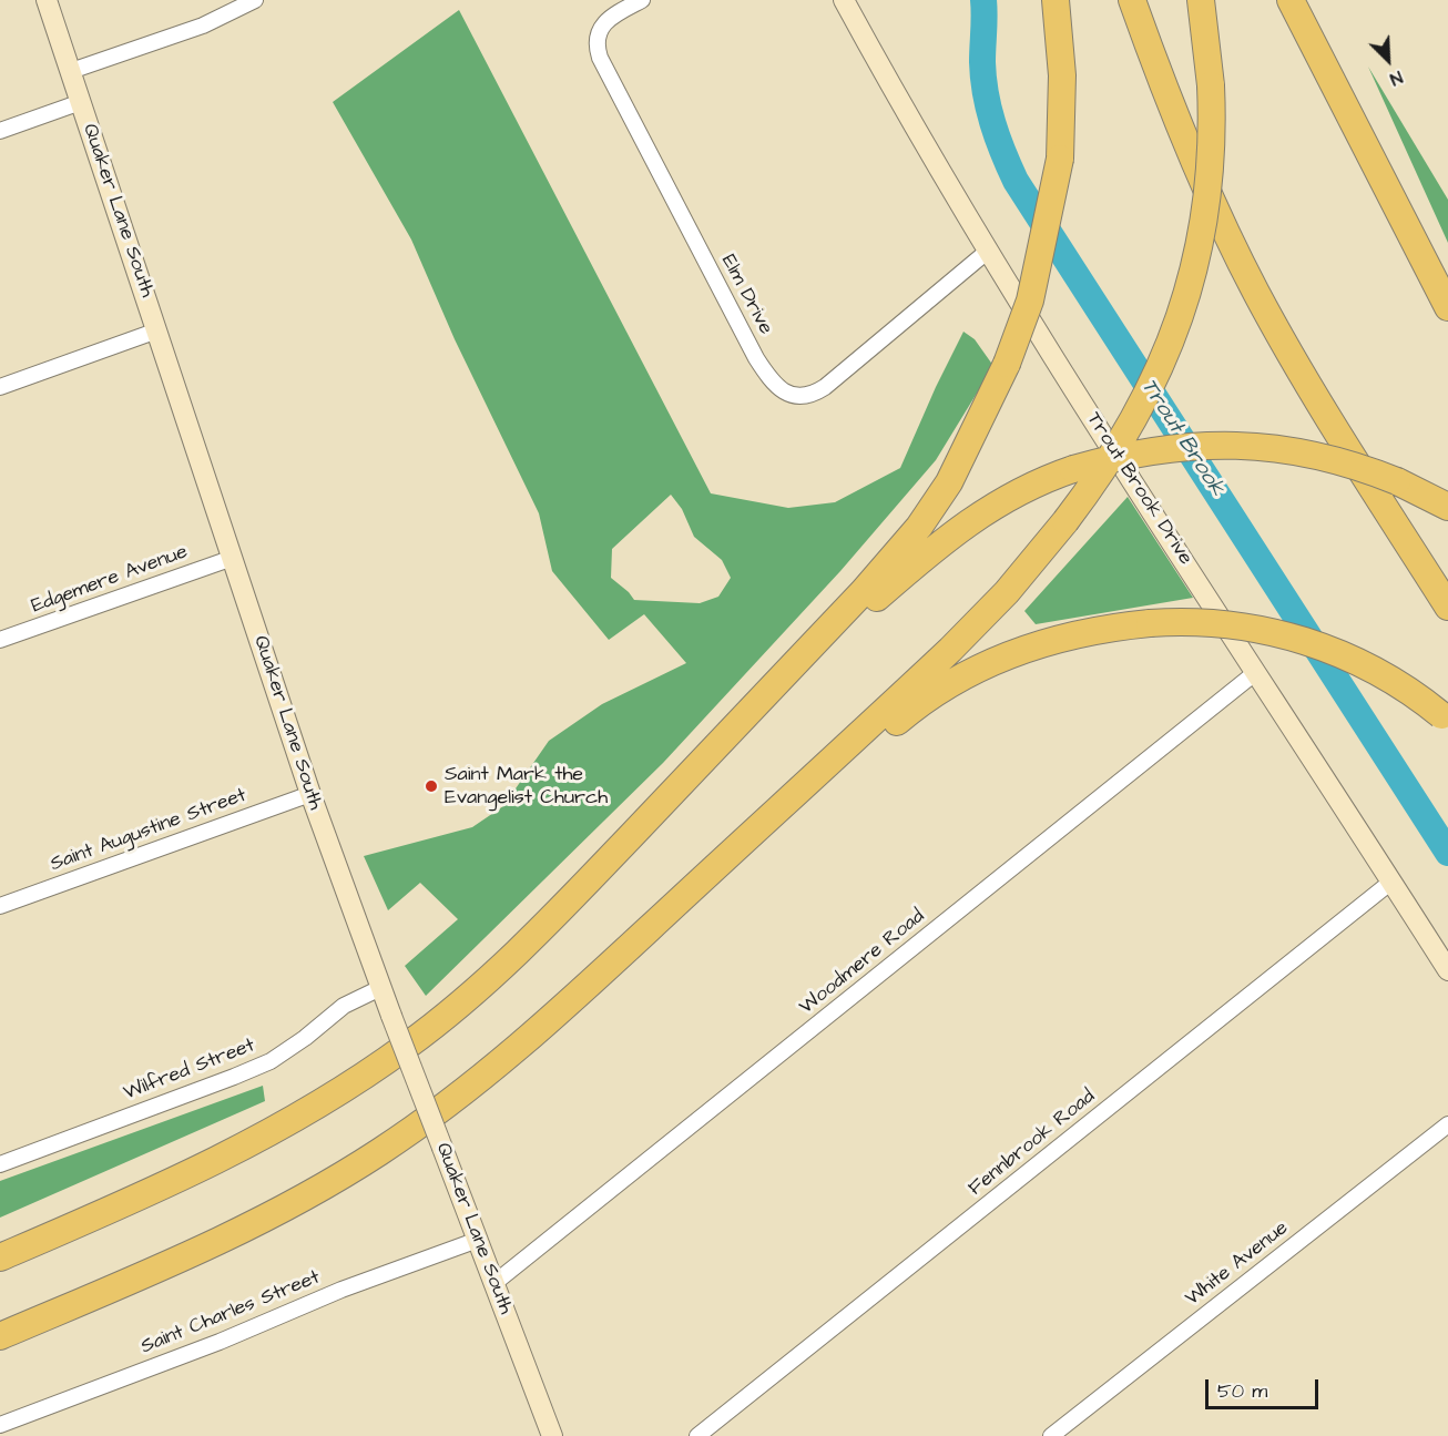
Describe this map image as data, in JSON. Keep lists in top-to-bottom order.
{
  "streets": {
    "main road": ["Quaker Lane South", "Trout Brook Drive"],
    "street": [
      "Elm Drive",
      "Edgemere Avenue",
      "Saint Augustine Street",
      "Woodmere Road",
      "Wilfred Street",
      "Fennbrook Road",
      "White Avenue",
      "Saint Charles Street"
    ]
  },
  "crossings": [
    ["Quaker Lane South", "Edgemere Avenue"],
    ["Quaker Lane South", "Saint Augustine Street"],
    ["Quaker Lane South", "Woodmere Road"],
    ["Quaker Lane South", "Wilfred Street"],
    ["Quaker Lane South", "Saint Charles Street"],
    ["Elm Drive", "Trout Brook Drive"],
    ["Trout Brook Drive", "Woodmere Road"],
    ["Trout Brook Drive", "Fennbrook Road"]
  ],
  "water": ["Trout Brook"],
  "places": ["Saint Mark the Evangelist Church"],
  "scale_bar": "50 m",
  "north": "bottom right"
}
